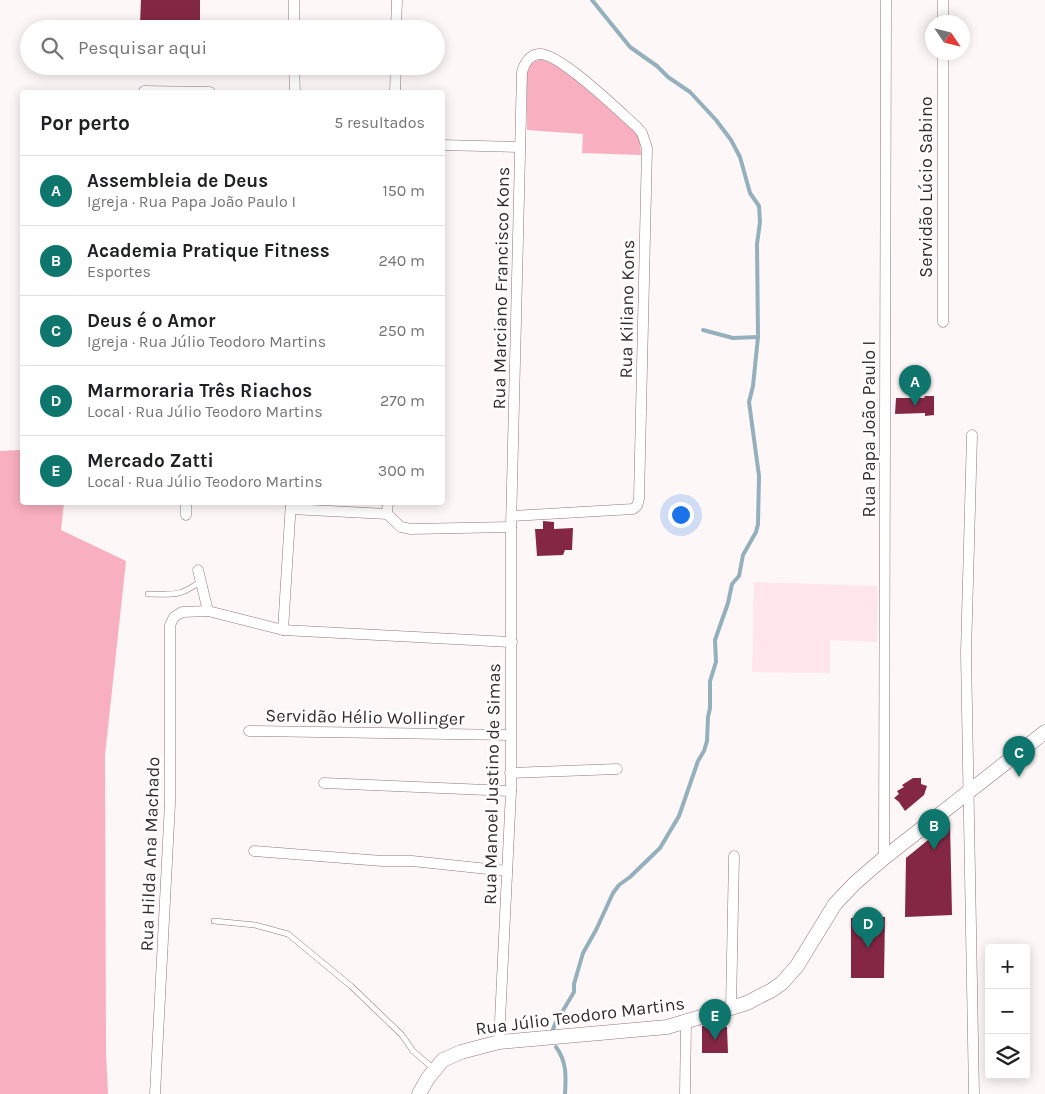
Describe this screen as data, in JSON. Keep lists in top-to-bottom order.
{
  "streets": {
    "main road": ["Rua Júlio Teodoro Martins"],
    "street": [
      "Servidão Lúcio Sabino",
      "Rua Marciano Francisco Kons",
      "Rua Kiliano Kons",
      "Rua Papa João Paulo I",
      "Servidão Hélio Wollinger",
      "Rua Manoel Justino de Simas",
      "Rua Hilda Ana Machado"
    ]
  },
  "crossings": [
    ["Rua Marciano Francisco Kons", "Rua Kiliano Kons"],
    ["Rua Marciano Francisco Kons", "Rua Manoel Justino de Simas"],
    ["Rua Papa João Paulo I", "Rua Júlio Teodoro Martins"],
    ["Servidão Hélio Wollinger", "Rua Manoel Justino de Simas"],
    ["Rua Manoel Justino de Simas", "Rua Júlio Teodoro Martins"]
  ],
  "north": "bottom right",
  "page": {
    "search": "Pesquisar aqui",
    "heading": ["Por perto", "5 resultados"],
    "list": [
      {
        "mark": "A",
        "name": "Assembleia de Deus",
        "note": "Igreja · Rua Papa João Paulo I",
        "value": "150 m"
      },
      {
        "mark": "B",
        "name": "Academia Pratique Fitness",
        "note": "Esportes",
        "value": "240 m"
      },
      {
        "mark": "C",
        "name": "Deus é o Amor",
        "note": "Igreja · Rua Júlio Teodoro Martins",
        "value": "250 m"
      },
      {
        "mark": "D",
        "name": "Marmoraria Três Riachos",
        "note": "Local · Rua Júlio Teodoro Martins",
        "value": "270 m"
      },
      {
        "mark": "E",
        "name": "Mercado Zatti",
        "note": "Local · Rua Júlio Teodoro Martins",
        "value": "300 m"
      }
    ],
    "pins": [
      "A",
      "C",
      "B",
      "D",
      "E"
    ],
    "map_buttons": ["+", "−"]
  }
}
